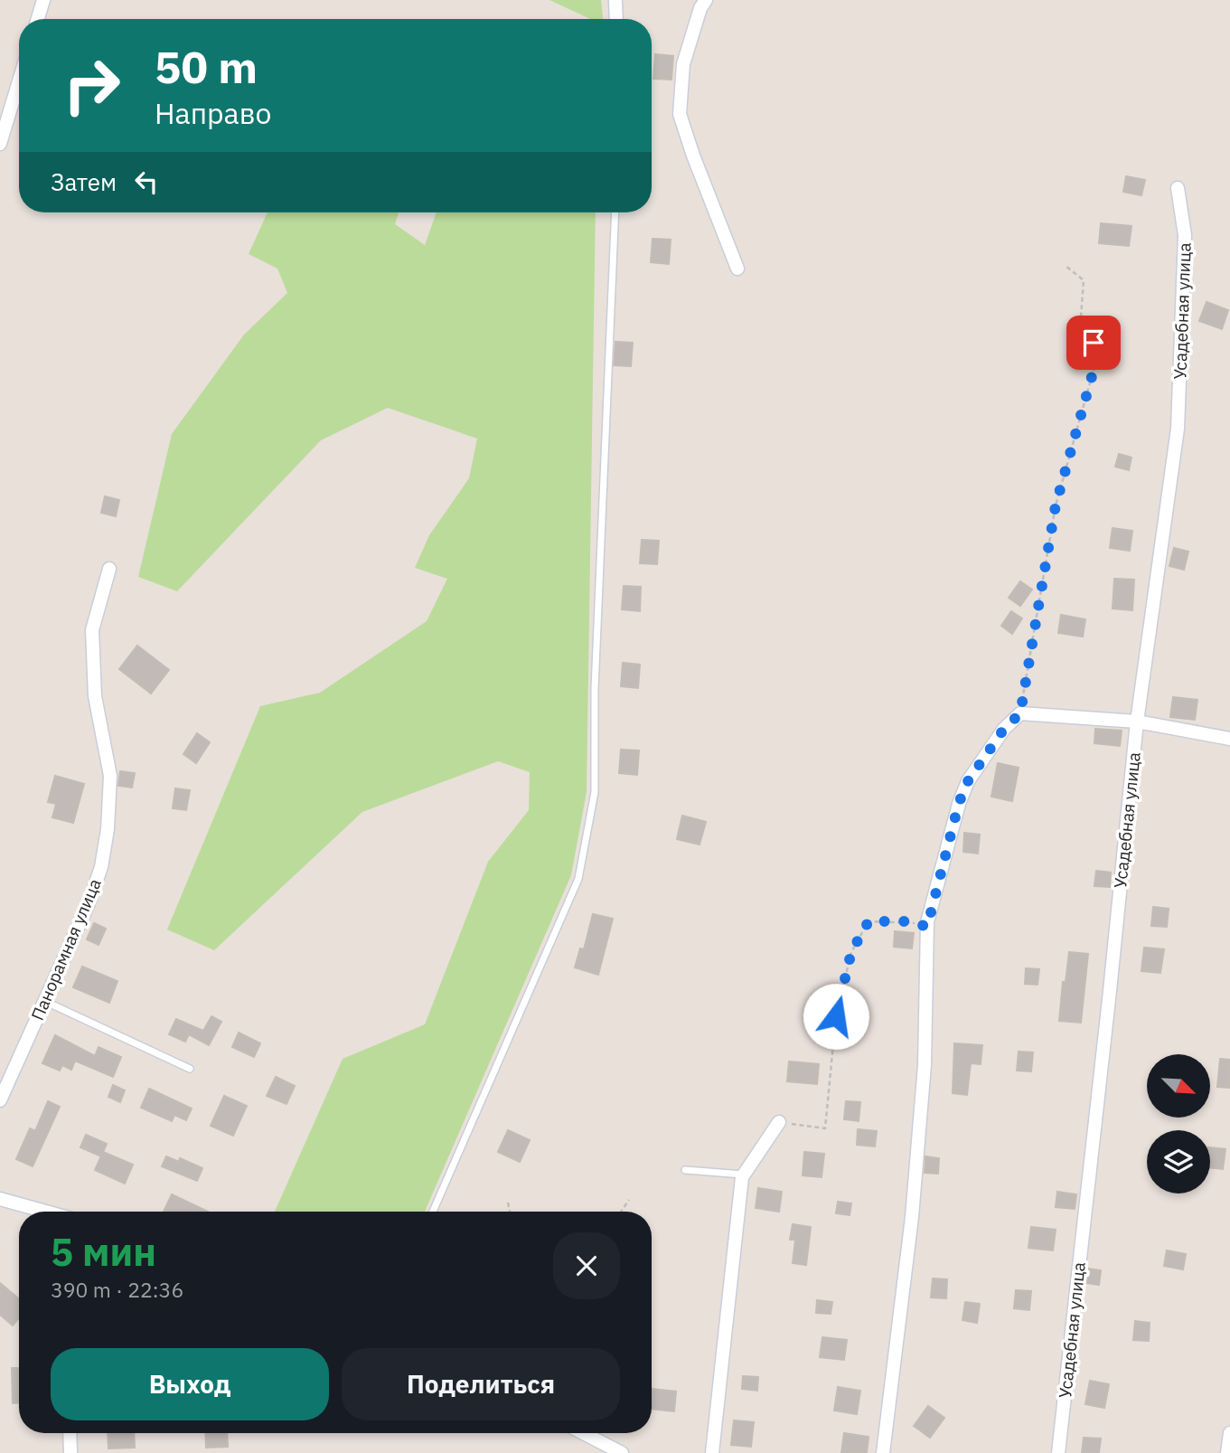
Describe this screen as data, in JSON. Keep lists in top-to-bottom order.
{
  "streets": {
    "street": ["Усадебная улица", "Панорамная улица"]
  },
  "north": "bottom right",
  "page": {
    "turn": ["50 m", "Направо"],
    "then": "Затем",
    "heading": ["5 мин", "390 m · 22:36"],
    "buttons": ["Выход", "Поделиться"]
  }
}
